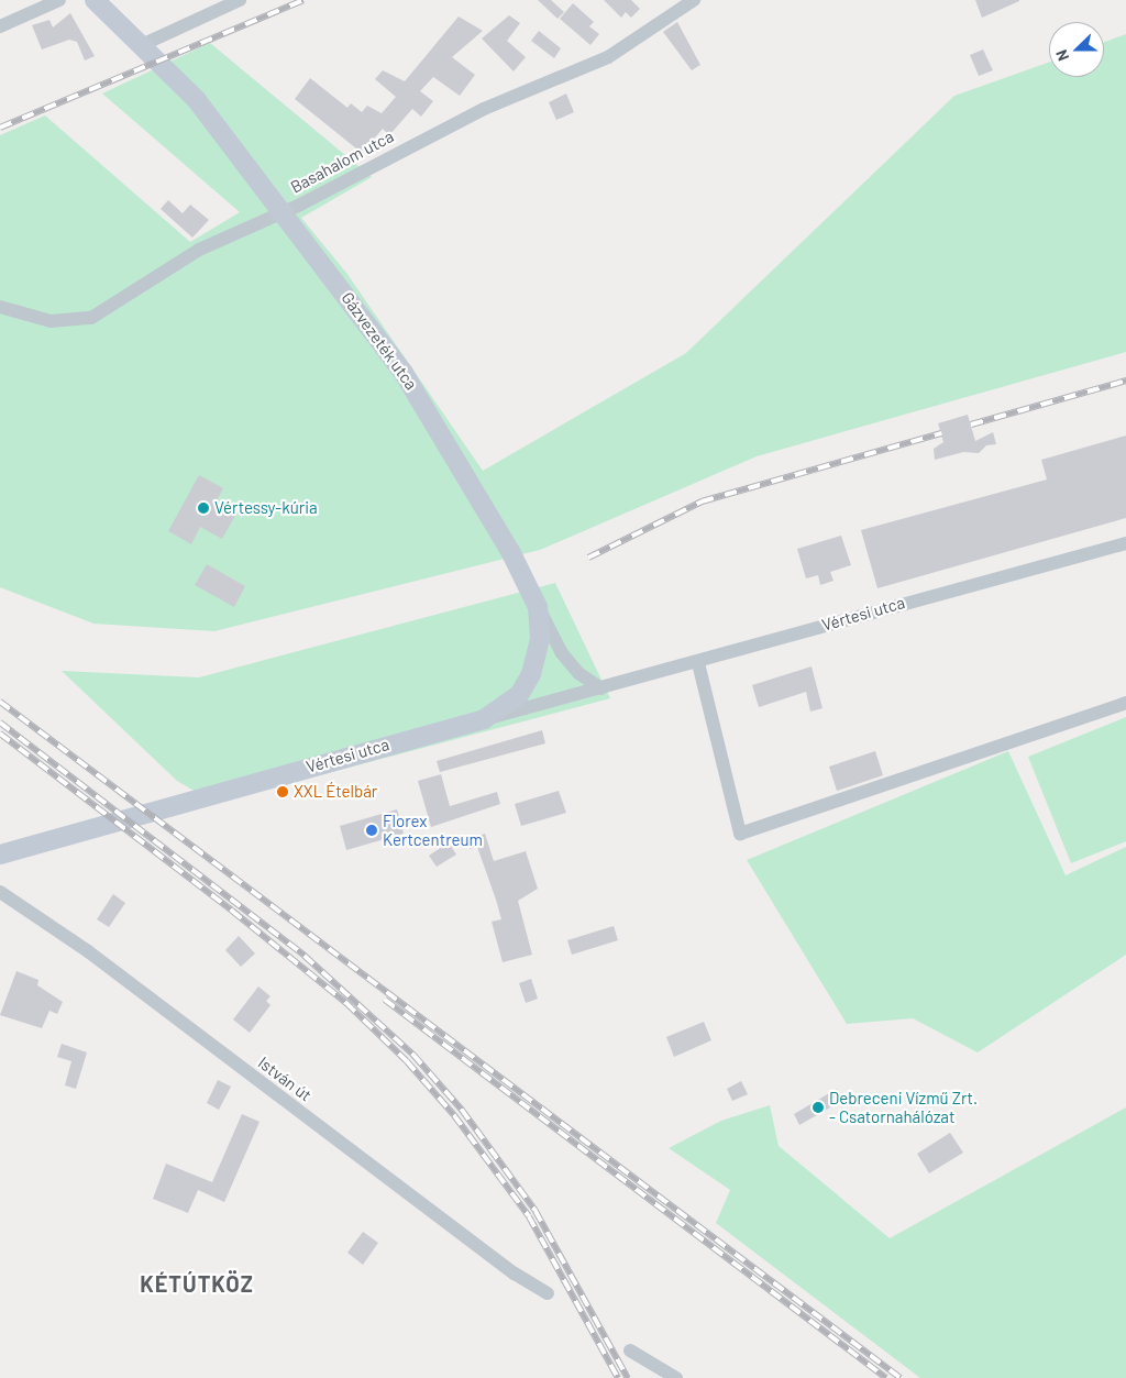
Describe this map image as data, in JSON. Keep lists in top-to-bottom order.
{
  "streets": {
    "street": [
      "Basahalom utca",
      "Gázvezeték utca",
      "Vértesi utca",
      "István út"
    ]
  },
  "crossings": [
    ["Basahalom utca", "Gázvezeték utca"],
    ["Gázvezeték utca", "Vértesi utca"]
  ],
  "districts": ["KÉTÚTKÖZ"],
  "places": [
    "Vértessy-kúria",
    "XXL Ételbár",
    "Florex Kertcentreum",
    "Debreceni Vízmű Zrt. - Csatornahálózat"
  ],
  "north": "left"
}
